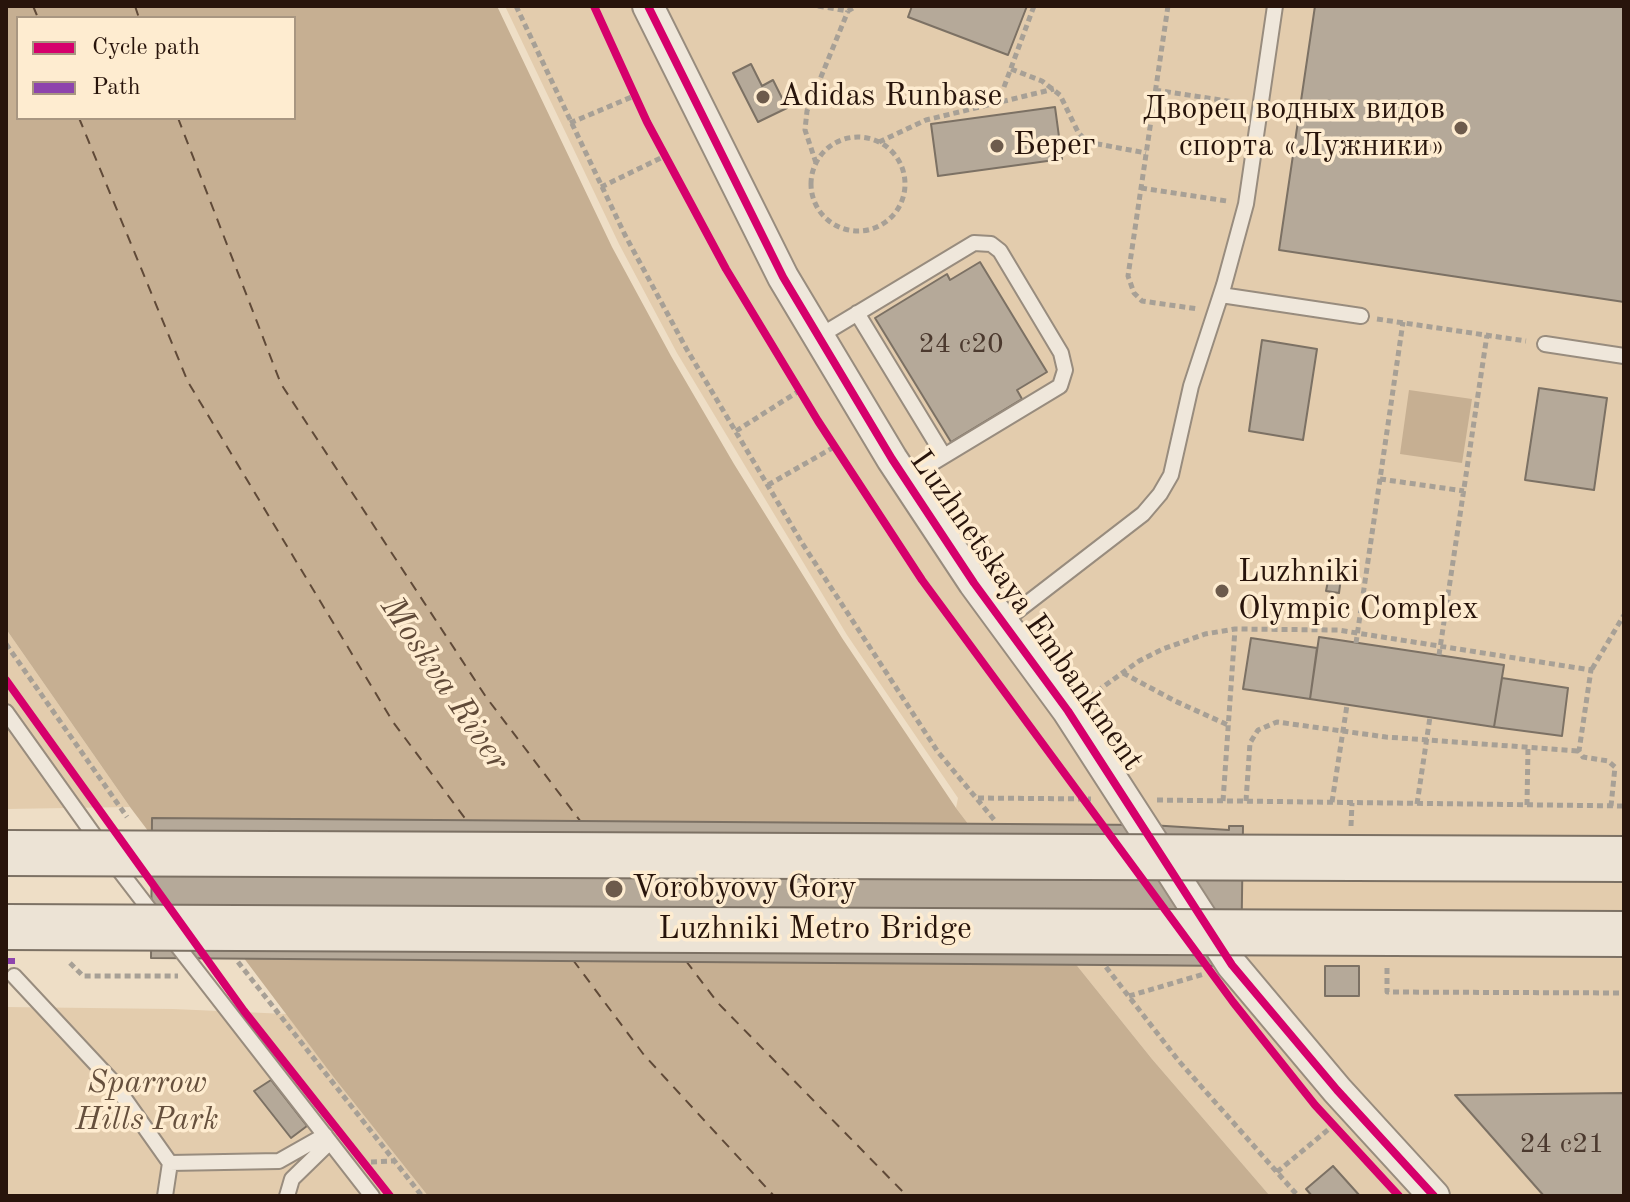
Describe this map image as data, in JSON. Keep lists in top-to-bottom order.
{
  "streets": {
    "main road": ["Luzhniki Metro Bridge"],
    "street": ["Luzhnetskaya Embankment"]
  },
  "water": ["Moskva River"],
  "parks": ["Sparrow Hills Park"],
  "places": [
    "Adidas Runbase",
    "Дворец водных видов спорта «Лужники»",
    "Берег",
    "Luzhniki Olympic Complex",
    "Vorobyovy Gory"
  ],
  "house_numbers": ["24 с20", "24 с21"],
  "legend": ["Cycle path", "Path"]
}
